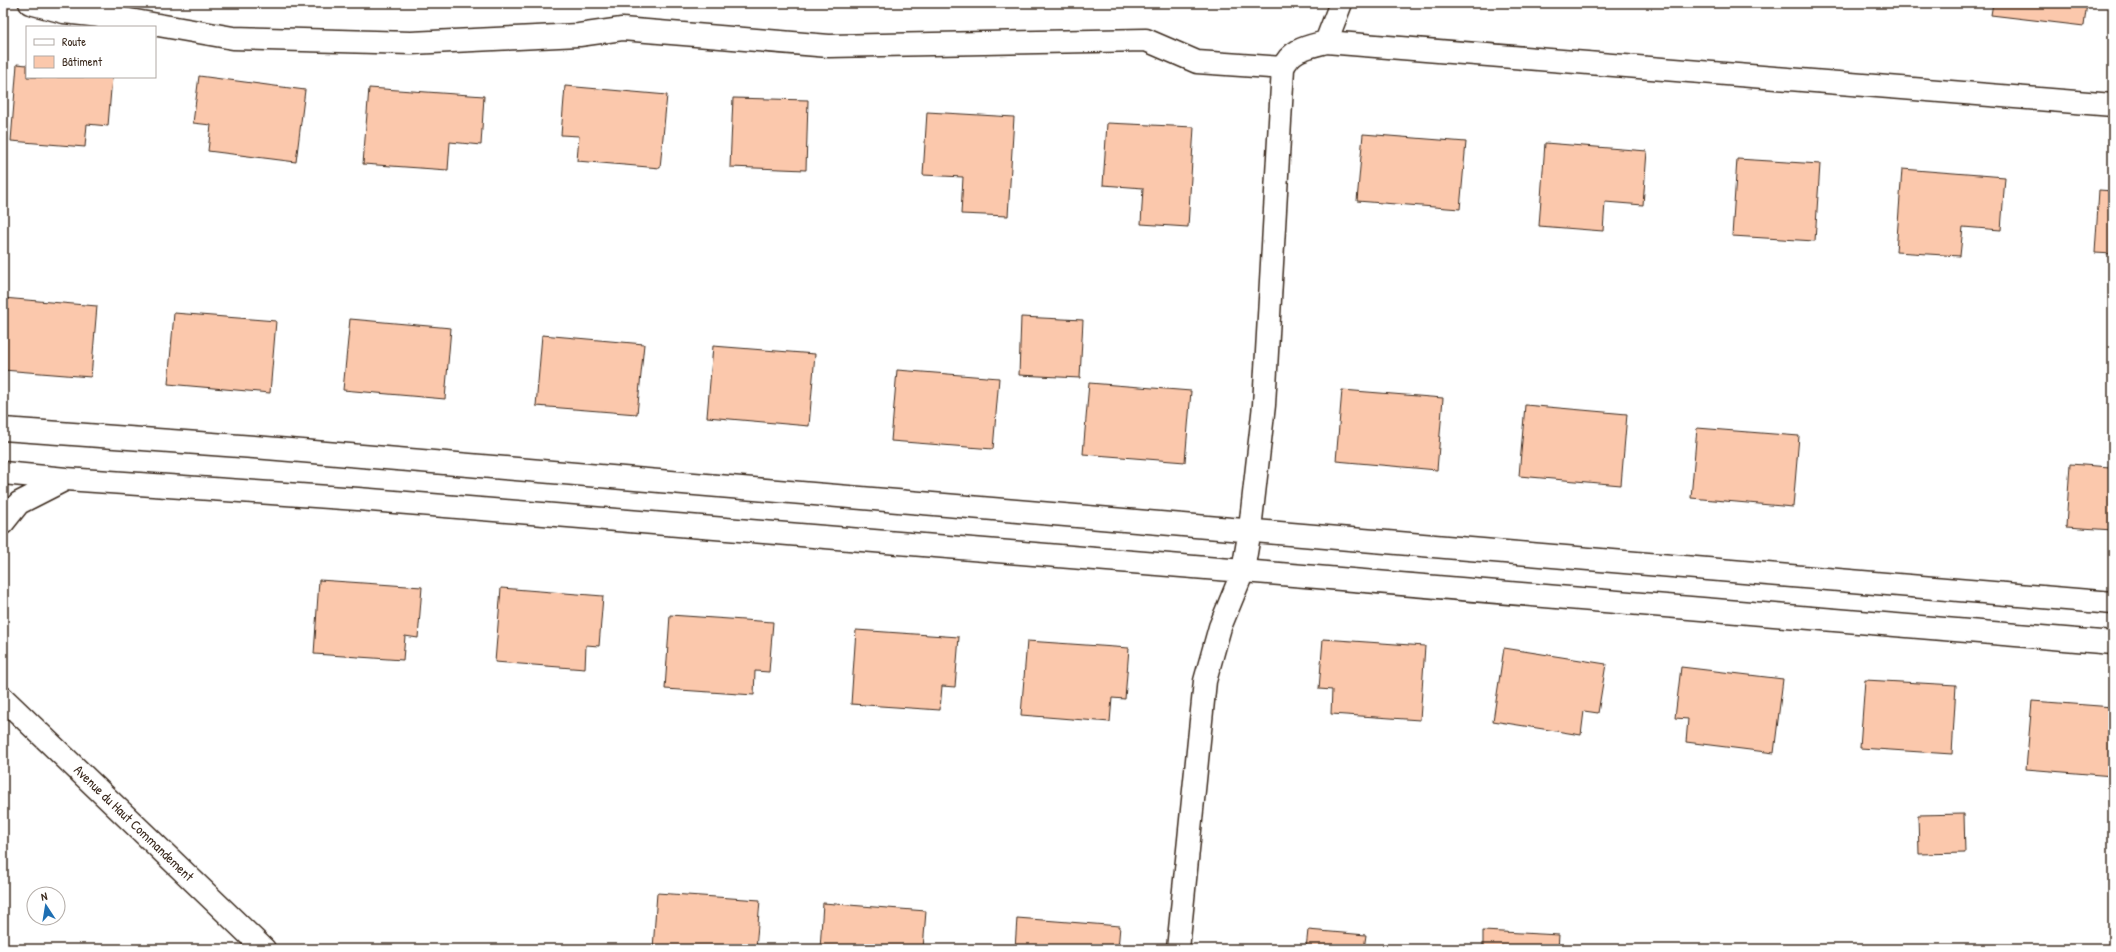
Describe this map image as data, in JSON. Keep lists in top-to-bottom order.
{
  "streets": {
    "street": ["Avenue du Haut Commandement"]
  },
  "legend": ["Route", "Bâtiment"],
  "north": "top"
}
